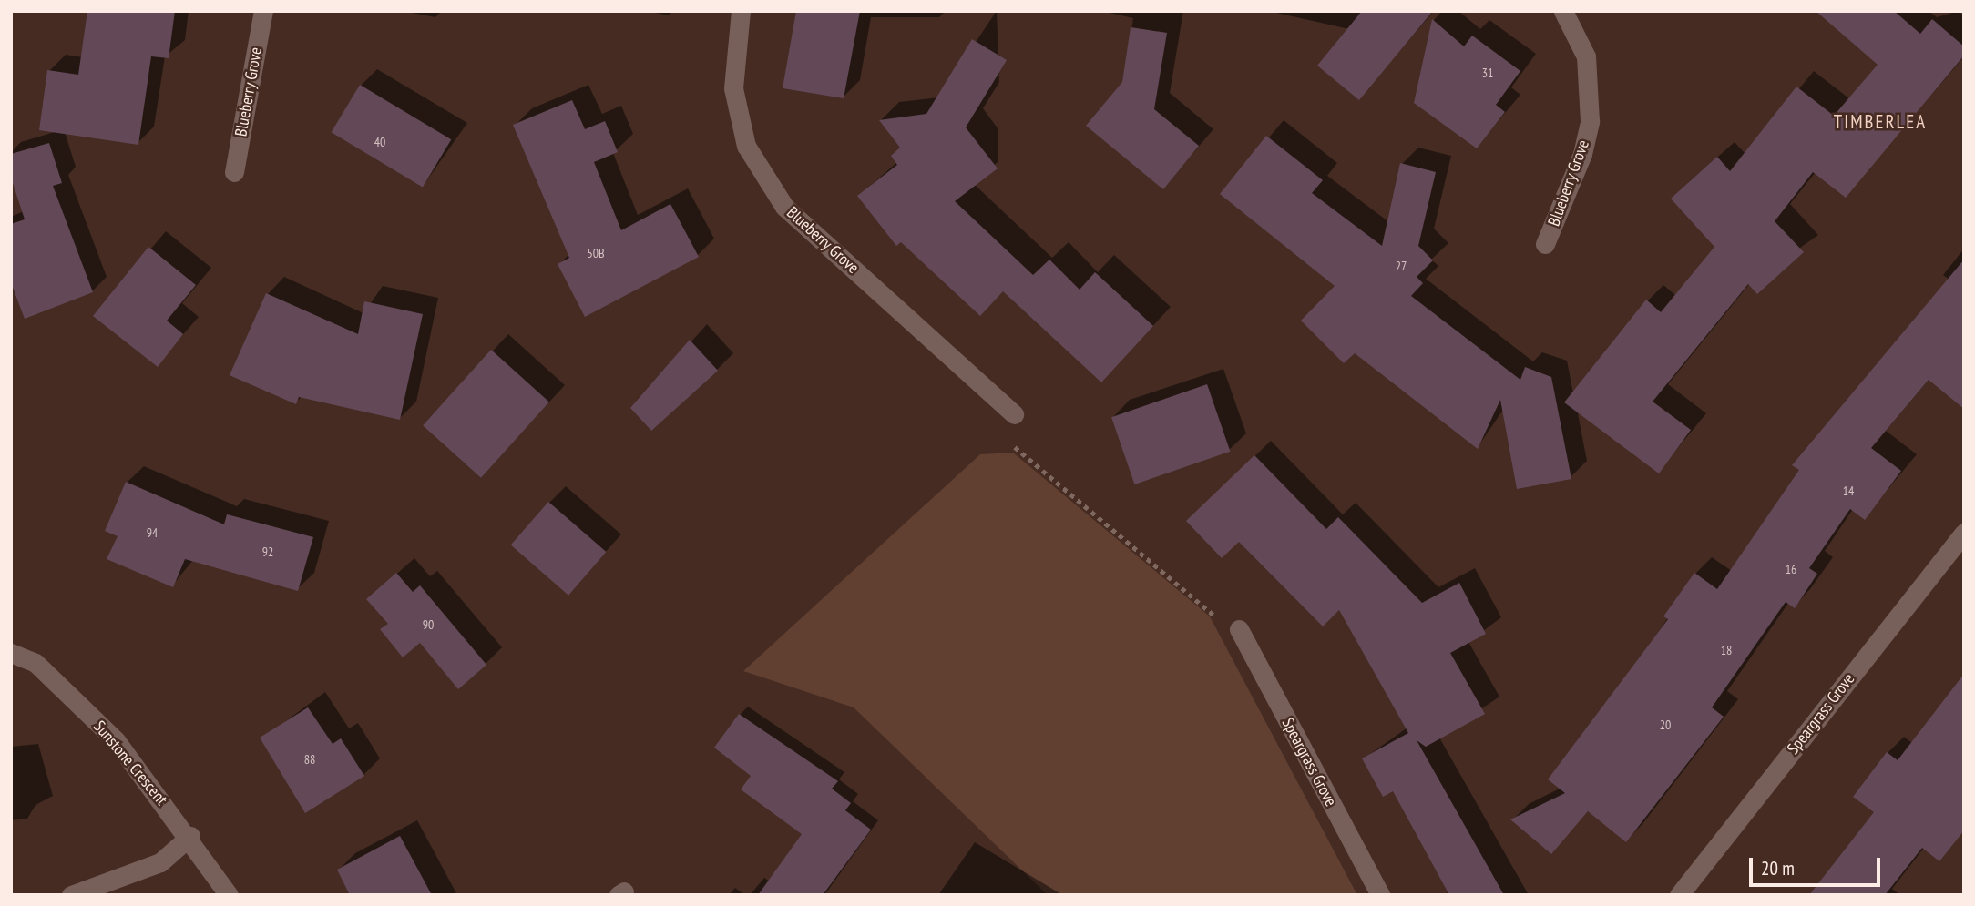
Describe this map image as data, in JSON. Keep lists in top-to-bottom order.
{
  "streets": {
    "street": ["Blueberry Grove", "Speargrass Grove", "Sunstone Crescent"]
  },
  "districts": ["TIMBERLEA"],
  "house_numbers": [
    "31",
    "40",
    "50B",
    "27",
    "14",
    "94",
    "92",
    "16",
    "90",
    "18",
    "20",
    "88"
  ],
  "scale_bar": "20 m"
}
